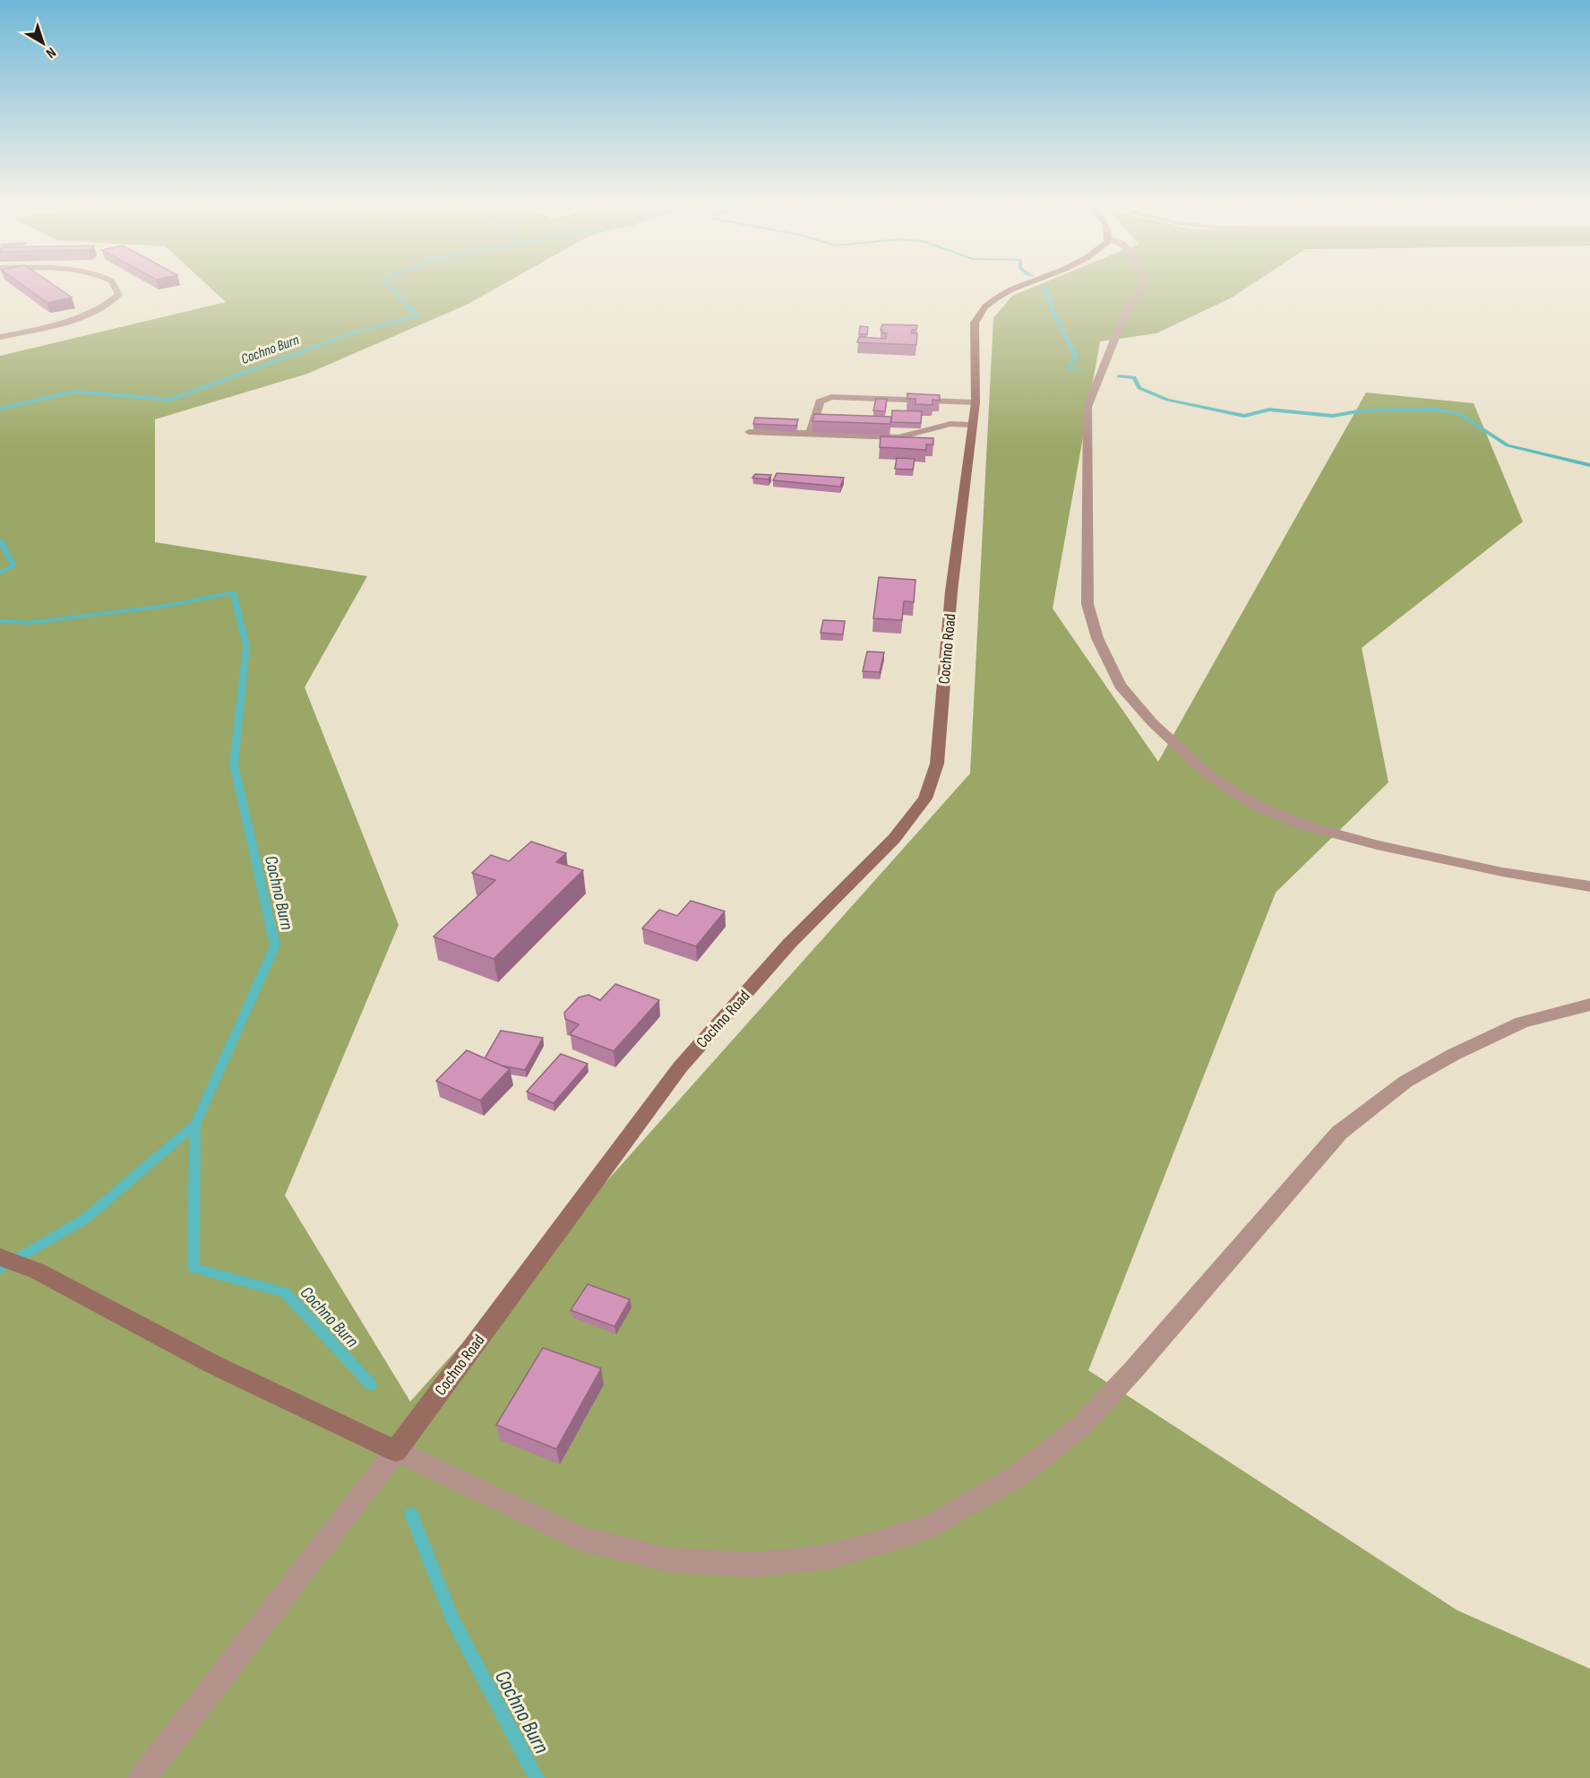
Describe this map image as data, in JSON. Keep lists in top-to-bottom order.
{
  "streets": {
    "street": ["Cochno Road"]
  },
  "water": ["Cochno Burn"],
  "north": "bottom right"
}
